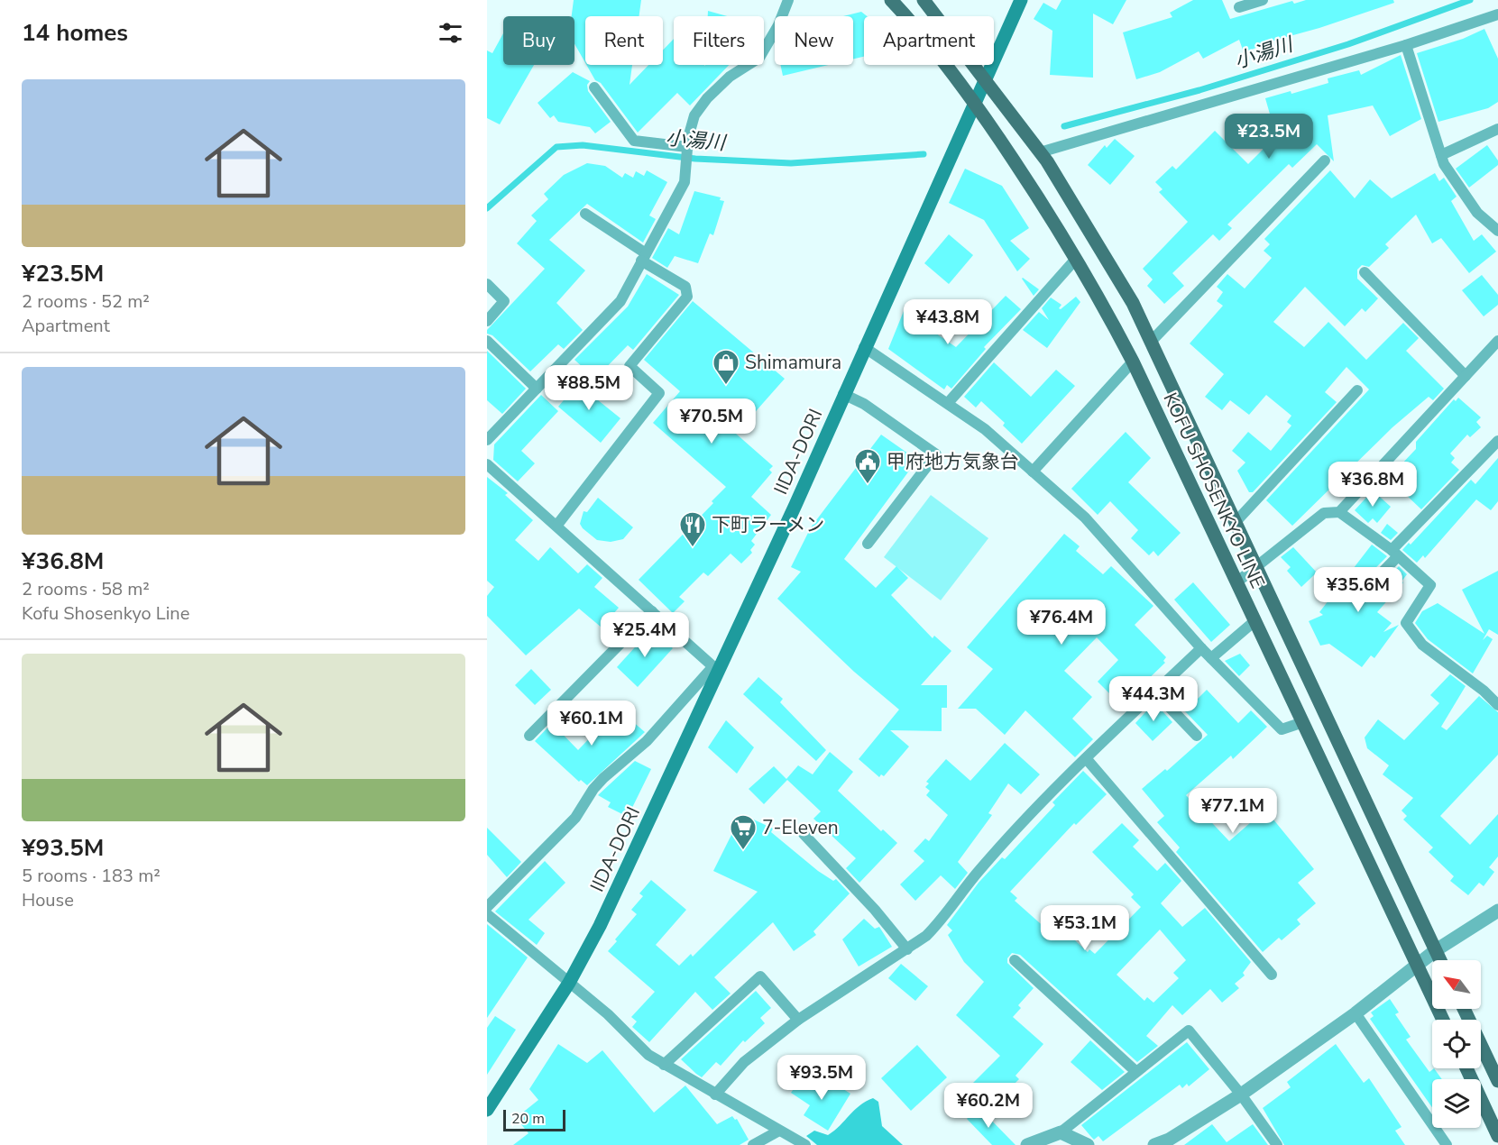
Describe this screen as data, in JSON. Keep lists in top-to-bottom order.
{
  "streets": {
    "main road": ["IIDA-DORI", "KOFU SHOSENKYO LINE"]
  },
  "crossings": [
    ["IIDA-DORI", "KOFU SHOSENKYO LINE"]
  ],
  "water": ["小湯川"],
  "places": {
    "shop": ["Shimamura"],
    "public building": ["甲府地方気象台"],
    "restaurant": ["下町ラーメン"],
    "supermarket": ["7-Eleven"]
  },
  "scale_bar": "20 m",
  "north": "top left",
  "page": {
    "heading": "14 homes",
    "chip": [
      "Buy",
      "Rent",
      "Filters",
      "New",
      "Apartment"
    ],
    "list": [
      {
        "name": "¥23.5M",
        "note": "2 rooms · 52 m² · Apartment"
      },
      {
        "name": "¥36.8M",
        "note": "2 rooms · 58 m² · Kofu Shosenkyo Line"
      },
      {
        "name": "¥93.5M",
        "note": "5 rooms · 183 m² · House"
      }
    ],
    "price": [
      "¥23.5M",
      "¥43.8M",
      "¥88.5M",
      "¥70.5M",
      "¥36.8M",
      "¥35.6M",
      "¥76.4M",
      "¥25.4M",
      "¥44.3M",
      "¥60.1M",
      "¥77.1M",
      "¥53.1M",
      "¥93.5M",
      "¥60.2M"
    ],
    "scale": "20 m"
  }
}
